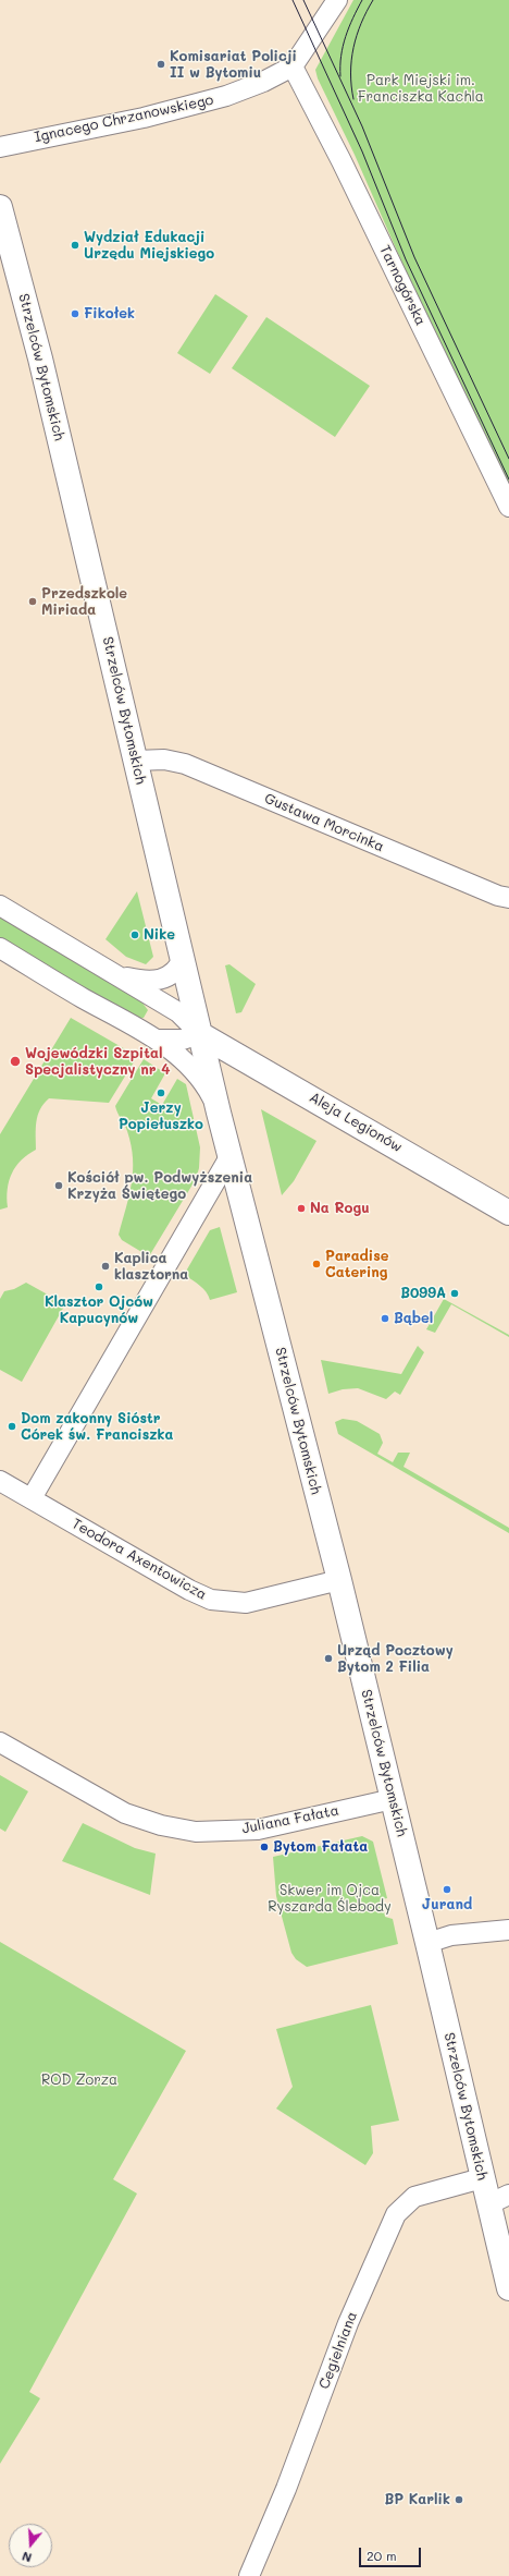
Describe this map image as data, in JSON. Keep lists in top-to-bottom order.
{
  "streets": {
    "main road": ["Strzelców Bytomskich", "Aleja Legionów"],
    "street": [
      "Ignacego Chrzanowskiego",
      "Tarnogórska",
      "Gustawa Morcinka",
      "Teodora Axentowicza",
      "Juliana Fałata",
      "Cegielniana"
    ]
  },
  "crossings": [
    ["Ignacego Chrzanowskiego", "Tarnogórska"],
    ["Strzelców Bytomskich", "Gustawa Morcinka"],
    ["Strzelców Bytomskich", "Aleja Legionów"],
    ["Strzelców Bytomskich", "Teodora Axentowicza"],
    ["Strzelców Bytomskich", "Juliana Fałata"],
    ["Strzelców Bytomskich", "Cegielniana"]
  ],
  "parks": ["Park Miejski im. Franciszka Kachla", "Skwer im Ojca Ryszarda Ślebody", "ROD Zorza"],
  "places": [
    "Komisariat Policji II w Bytomiu",
    "Wydział Edukacji Urzędu Miejskiego",
    "Fikołek",
    "Przedszkole Miriada",
    "Nike",
    "Wojewódzki Szpital Specjalistyczny nr 4",
    "Jerzy Popiełuszko",
    "Kościół pw. Podwyższenia Krzyża Świętego",
    "Na Rogu",
    "Paradise Catering",
    "Kaplica klasztorna",
    "Klasztor Ojców Kapucynów",
    "B099A",
    "Bąbel",
    "Dom zakonny Sióstr Córek św. Franciszka",
    "Urząd Pocztowy Bytom 2 Filia",
    "Bytom Fałata",
    "Jurand",
    "BP Karlik"
  ],
  "scale_bar": "20 m",
  "north": "bottom"
}
